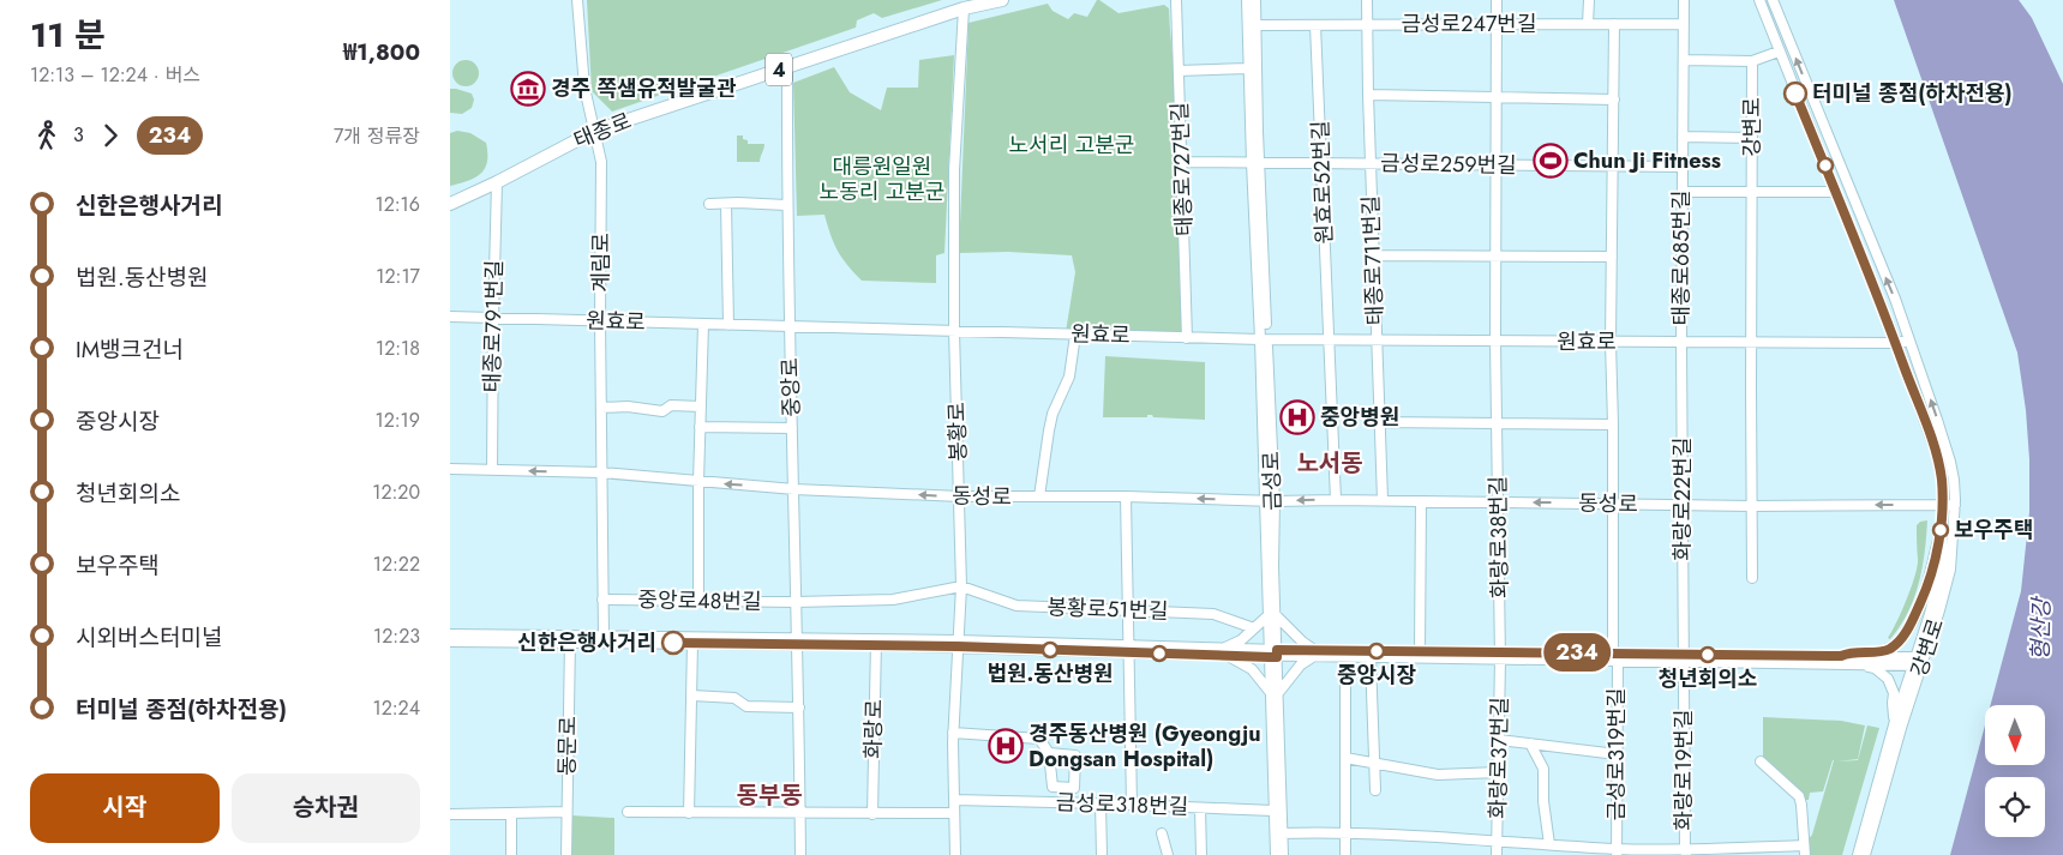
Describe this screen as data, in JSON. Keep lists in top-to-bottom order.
{
  "streets": {
    "main road": ["4", "태종로"],
    "street": [
      "금성로247번길",
      "강변로",
      "금성로259번길",
      "태종로727번길",
      "원효로52번길",
      "태종로685번길",
      "태종로711번길",
      "계림로",
      "원효로",
      "태종로791번길",
      "중앙로",
      "봉황로",
      "금성로",
      "동성로",
      "화랑로22번길",
      "화랑로38번길",
      "중앙로48번길",
      "봉황로51번길",
      "화랑로",
      "동문로",
      "금성로319번길",
      "화랑로37번길",
      "화랑로19번길",
      "금성로318번길"
    ]
  },
  "crossings": [
    ["금성로247번길", "원효로52번길"],
    ["금성로247번길", "태종로685번길"],
    ["금성로247번길", "태종로711번길"],
    ["금성로247번길", "금성로"],
    ["금성로247번길", "화랑로38번길"],
    ["금성로247번길", "금성로319번길"],
    ["강변로", "원효로"],
    ["강변로", "동성로"],
    ["태종로", "계림로"],
    ["태종로", "태종로791번길"],
    ["태종로", "중앙로"],
    ["태종로", "봉황로"],
    ["금성로259번길", "원효로52번길"],
    ["금성로259번길", "태종로685번길"],
    ["금성로259번길", "태종로711번길"],
    ["금성로259번길", "금성로"],
    ["금성로259번길", "화랑로38번길"],
    ["금성로259번길", "금성로319번길"],
    ["태종로727번길", "원효로"],
    ["원효로52번길", "원효로"],
    ["원효로52번길", "동성로"],
    ["태종로685번길", "원효로"],
    ["태종로685번길", "화랑로22번길"],
    ["태종로711번길", "원효로"],
    ["태종로711번길", "동성로"],
    ["계림로", "원효로"],
    ["계림로", "동성로"],
    ["계림로", "중앙로48번길"],
    ["원효로", "태종로791번길"],
    ["원효로", "중앙로"],
    ["원효로", "봉황로"],
    ["원효로", "금성로"],
    ["원효로", "화랑로22번길"],
    ["원효로", "화랑로38번길"],
    ["원효로", "금성로319번길"],
    ["태종로791번길", "동성로"],
    ["중앙로", "동성로"],
    ["중앙로", "중앙로48번길"],
    ["봉황로", "동성로"],
    ["봉황로", "중앙로48번길"],
    ["봉황로", "봉황로51번길"],
    ["봉황로", "금성로318번길"],
    ["금성로", "동성로"],
    ["금성로", "금성로319번길"],
    ["금성로", "금성로318번길"],
    ["동성로", "화랑로22번길"],
    ["동성로", "화랑로38번길"],
    ["동성로", "금성로319번길"],
    ["화랑로22번길", "화랑로19번길"],
    ["화랑로38번길", "화랑로37번길"],
    ["중앙로48번길", "봉황로51번길"],
    ["금성로319번길", "화랑로37번길"],
    ["금성로319번길", "화랑로19번길"]
  ],
  "one_way": ["동성로"],
  "districts": ["노서동", "동부동"],
  "water": ["형산강"],
  "parks": ["노서리 고분군", "대릉원일원 노동리 고분군"],
  "places": {
    "museum": ["경주 쪽샘유적발굴관"],
    "other": [
      "터미널 종점(하차전용)",
      "보우주택",
      "신한은행사거리",
      "법원.동산병원",
      "중앙시장",
      "청년회의소"
    ],
    "sports": ["Chun Ji Fitness"],
    "hospital": ["중앙병원", "경주동산병원 (Gyeongju Dongsan Hospital)"]
  },
  "lines": ["bus line 234"],
  "north": "bottom",
  "page": {
    "heading": ["11 분", "12:13 – 12:24 · 버스", "₩1,800"],
    "on_map": "234",
    "legs": ["3", "234", "7개 정류장"],
    "list": [
      {
        "name": "신한은행사거리",
        "value": "12:16"
      },
      {
        "name": "법원.동산병원",
        "value": "12:17"
      },
      {
        "name": "IM뱅크건너",
        "value": "12:18"
      },
      {
        "name": "중앙시장",
        "value": "12:19"
      },
      {
        "name": "청년회의소",
        "value": "12:20"
      },
      {
        "name": "보우주택",
        "value": "12:22"
      },
      {
        "name": "시외버스터미널",
        "value": "12:23"
      },
      {
        "name": "터미널 종점(하차전용)",
        "value": "12:24"
      }
    ],
    "buttons": ["시작", "승차권"]
  }
}
